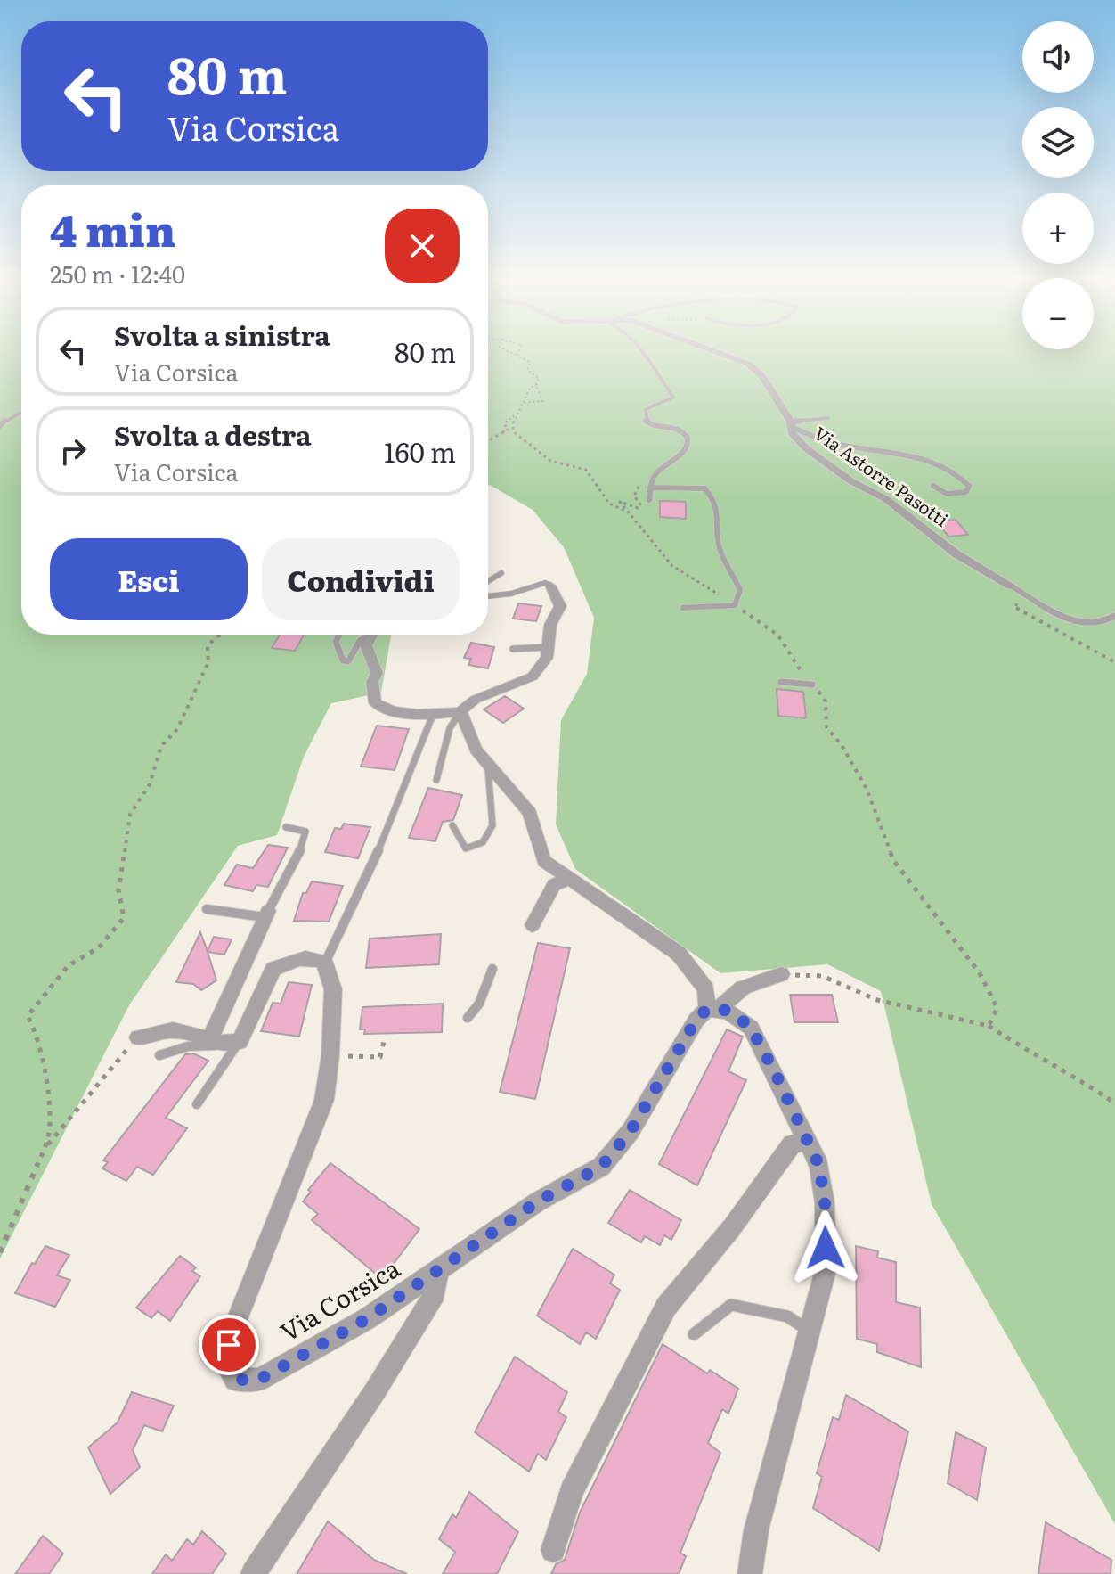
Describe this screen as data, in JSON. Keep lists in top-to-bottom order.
{
  "streets": {
    "street": ["Via Astorre Pasotti", "Via Corsica"]
  },
  "page": {
    "map_buttons": ["+", "−"],
    "turn": ["80 m", "Via Corsica"],
    "heading": ["4 min", "250 m · 12:40"],
    "list": [
      {
        "name": "Svolta a sinistra",
        "note": "Via Corsica",
        "value": "80 m"
      },
      {
        "name": "Svolta a destra",
        "note": "Via Corsica",
        "value": "160 m"
      }
    ],
    "buttons": ["Esci", "Condividi"]
  }
}
